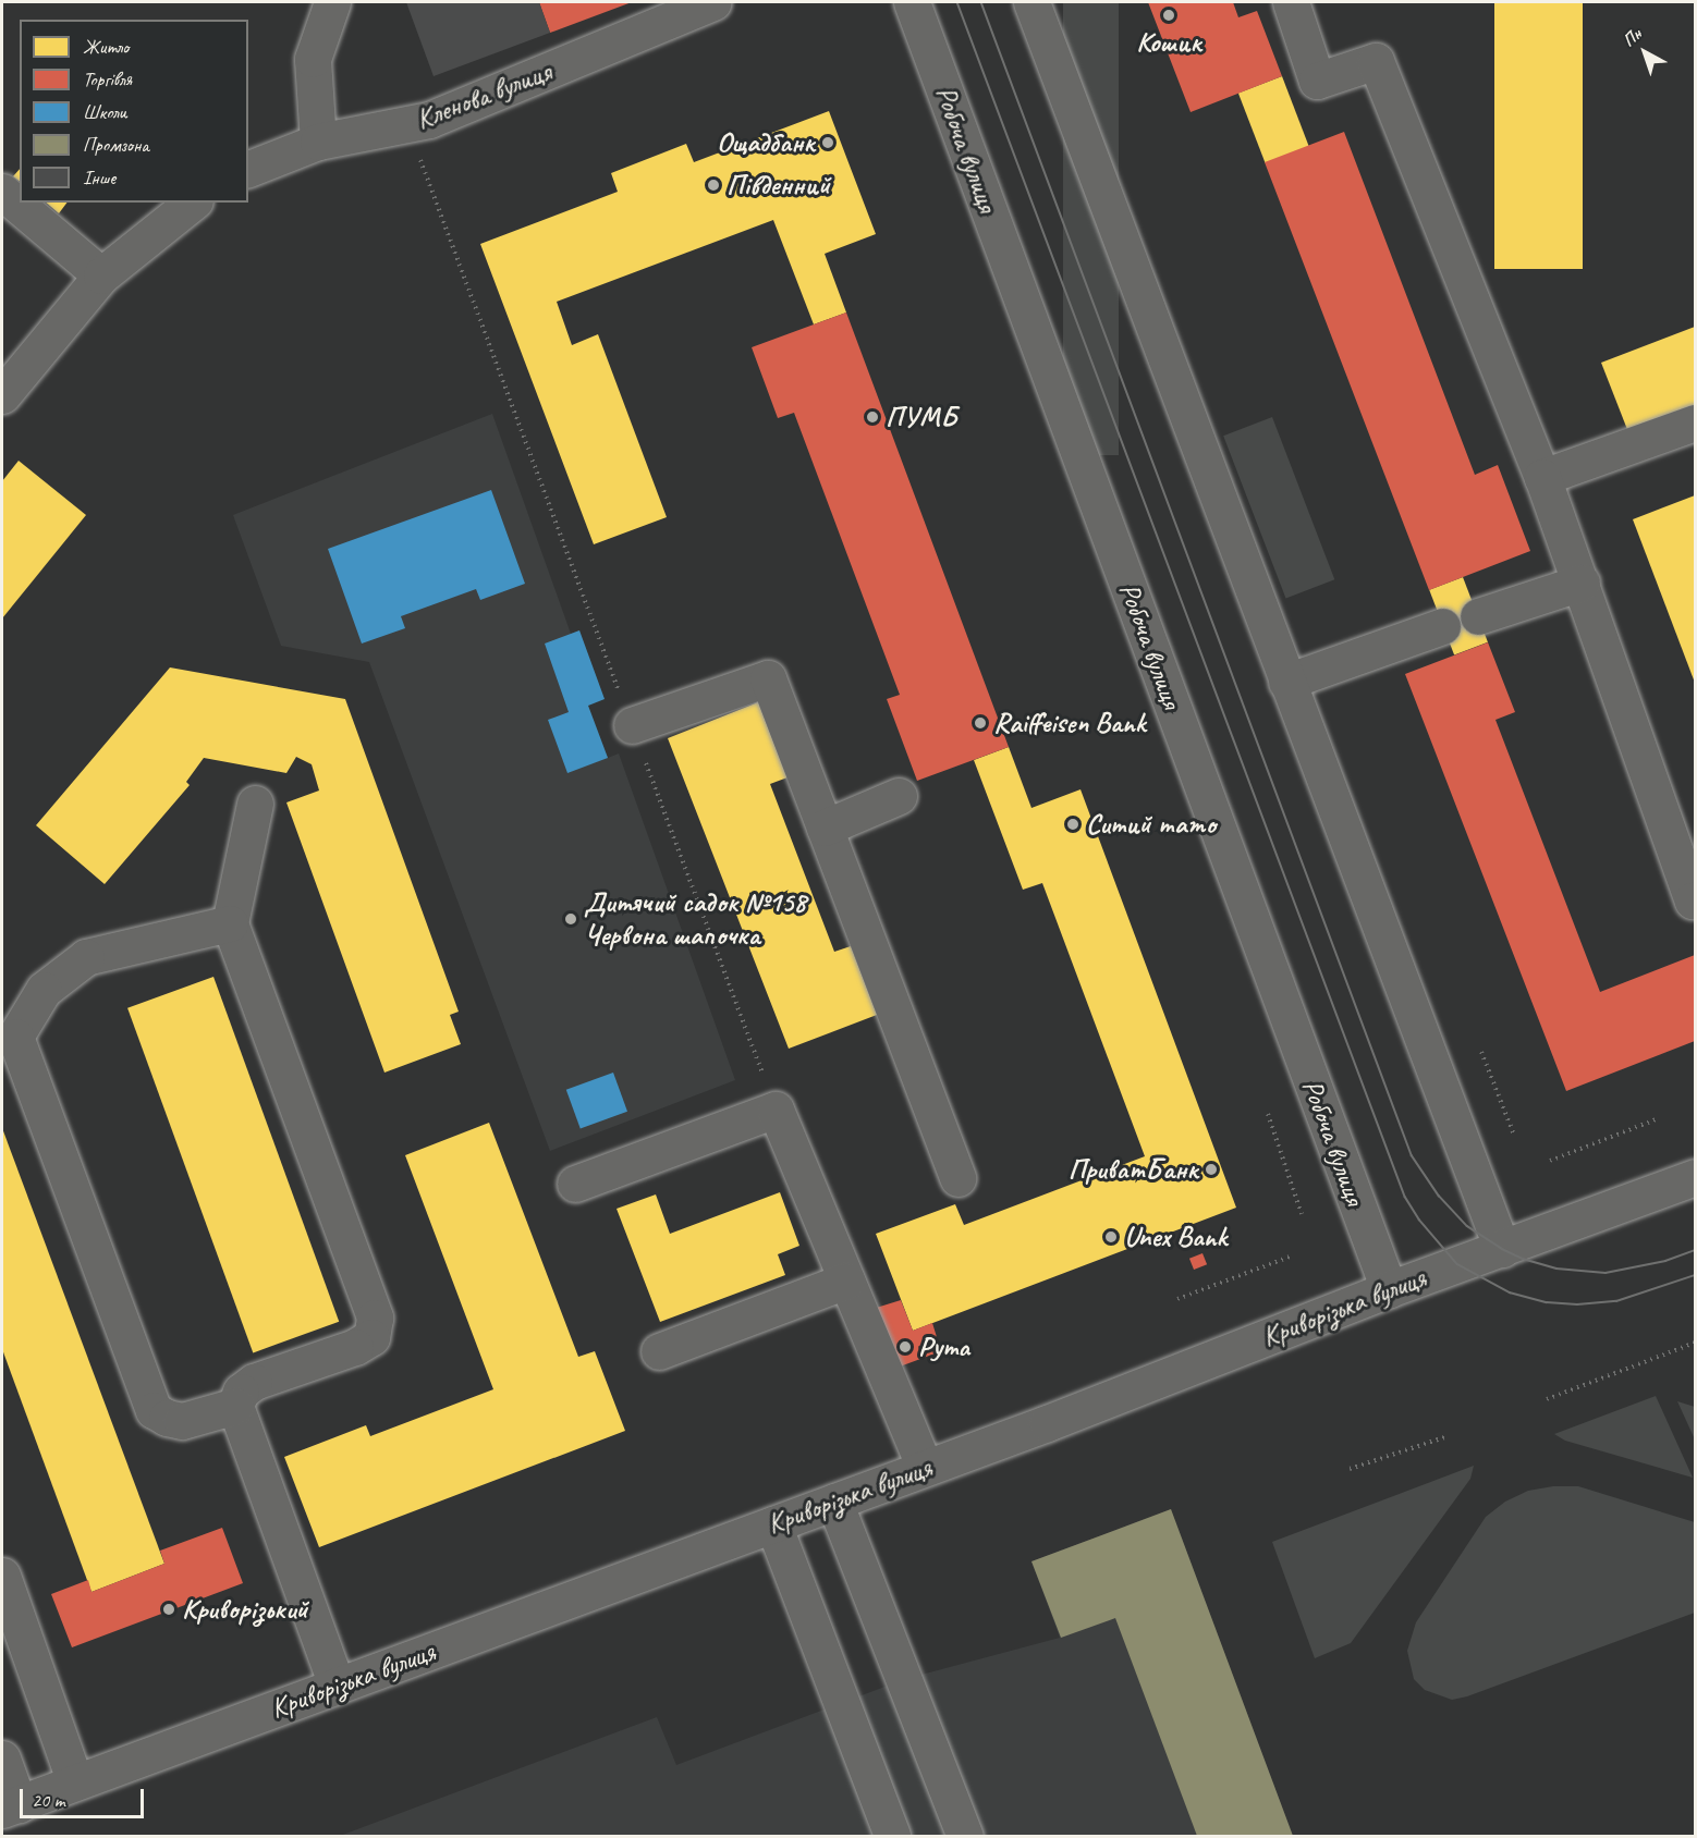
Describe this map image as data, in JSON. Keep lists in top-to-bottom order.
{
  "streets": {
    "main road": ["Кленова вулиця", "Робоча вулиця", "Криворізька вулиця"]
  },
  "crossings": [
    ["Робоча вулиця", "Криворізька вулиця"]
  ],
  "places": [
    "Кошик",
    "Ощадбанк",
    "Південний",
    "ПУМБ",
    "Raiffeisen Bank",
    "Ситий тато",
    "Дитячий садок №158 Червона шапочка",
    "ПриватБанк",
    "Unex Bank",
    "Рута",
    "Криворізький"
  ],
  "legend": [
    "Житло",
    "Торгівля",
    "Школи",
    "Промзона",
    "Інше"
  ],
  "scale_bar": "20 m",
  "north": "top left"
}
